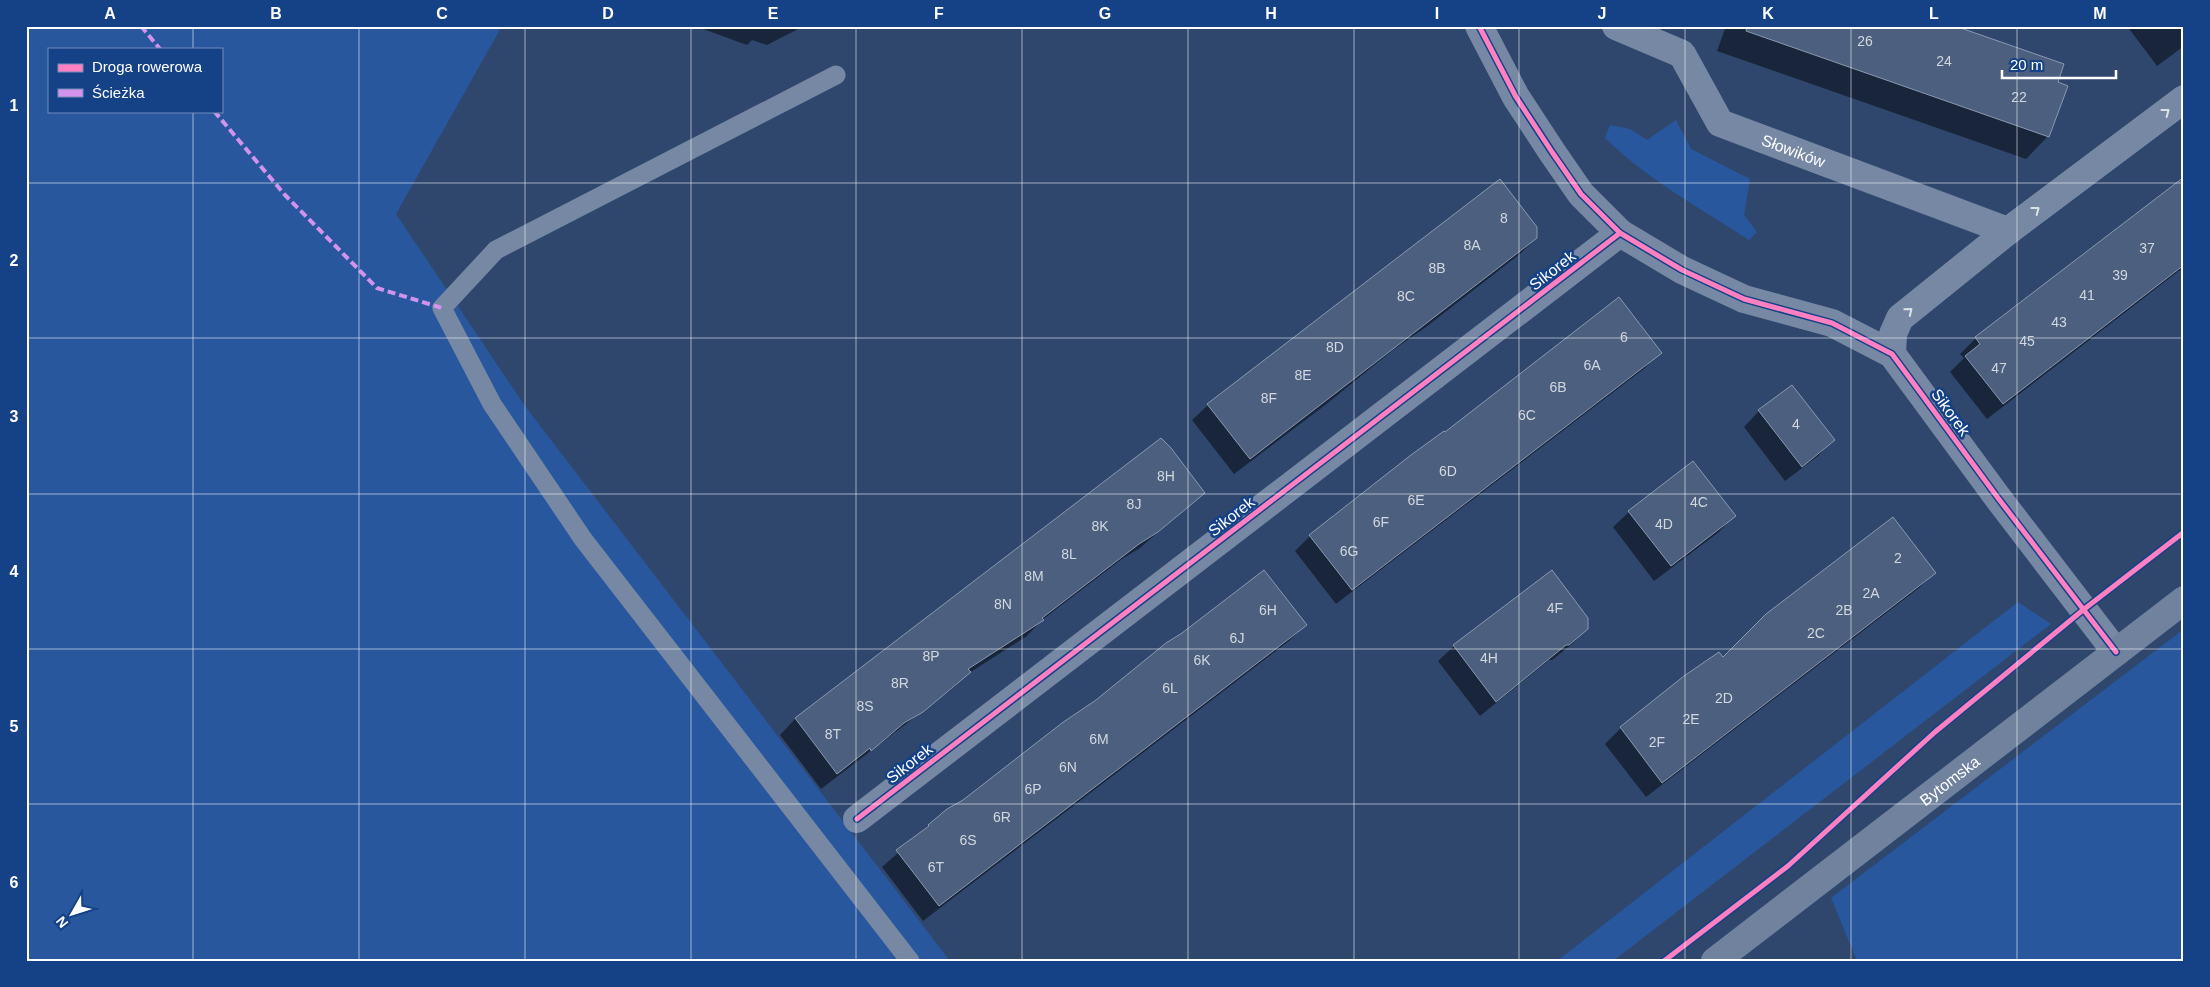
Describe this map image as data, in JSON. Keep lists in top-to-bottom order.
{
  "streets": {
    "street": ["Słowików", "Sikorek", "Bytomska"]
  },
  "crossings": [
    ["Sikorek", "Bytomska"]
  ],
  "house_numbers": [
    "26",
    "24",
    "22",
    "8",
    "8A",
    "37",
    "8B",
    "39",
    "41",
    "8C",
    "43",
    "6",
    "45",
    "8D",
    "6A",
    "47",
    "8E",
    "6B",
    "8F",
    "6C",
    "4",
    "6D",
    "8H",
    "6E",
    "4C",
    "8J",
    "6F",
    "4D",
    "8K",
    "6G",
    "8L",
    "2",
    "8M",
    "2A",
    "8N",
    "4F",
    "6H",
    "2B",
    "2C",
    "6J",
    "8P",
    "4H",
    "6K",
    "8R",
    "6L",
    "2D",
    "8S",
    "2E",
    "8T",
    "6M",
    "2F",
    "6N",
    "6P",
    "6R",
    "6S",
    "6T"
  ],
  "legend": ["Droga rowerowa", "Ścieżka"],
  "scale_bar": "20 m",
  "north": "bottom left",
  "grid": {
    "columns": [
      "A",
      "B",
      "C",
      "D",
      "E",
      "F",
      "G",
      "H",
      "I",
      "J",
      "K",
      "L",
      "M"
    ],
    "rows": [
      "1",
      "2",
      "3",
      "4",
      "5",
      "6"
    ]
  }
}
